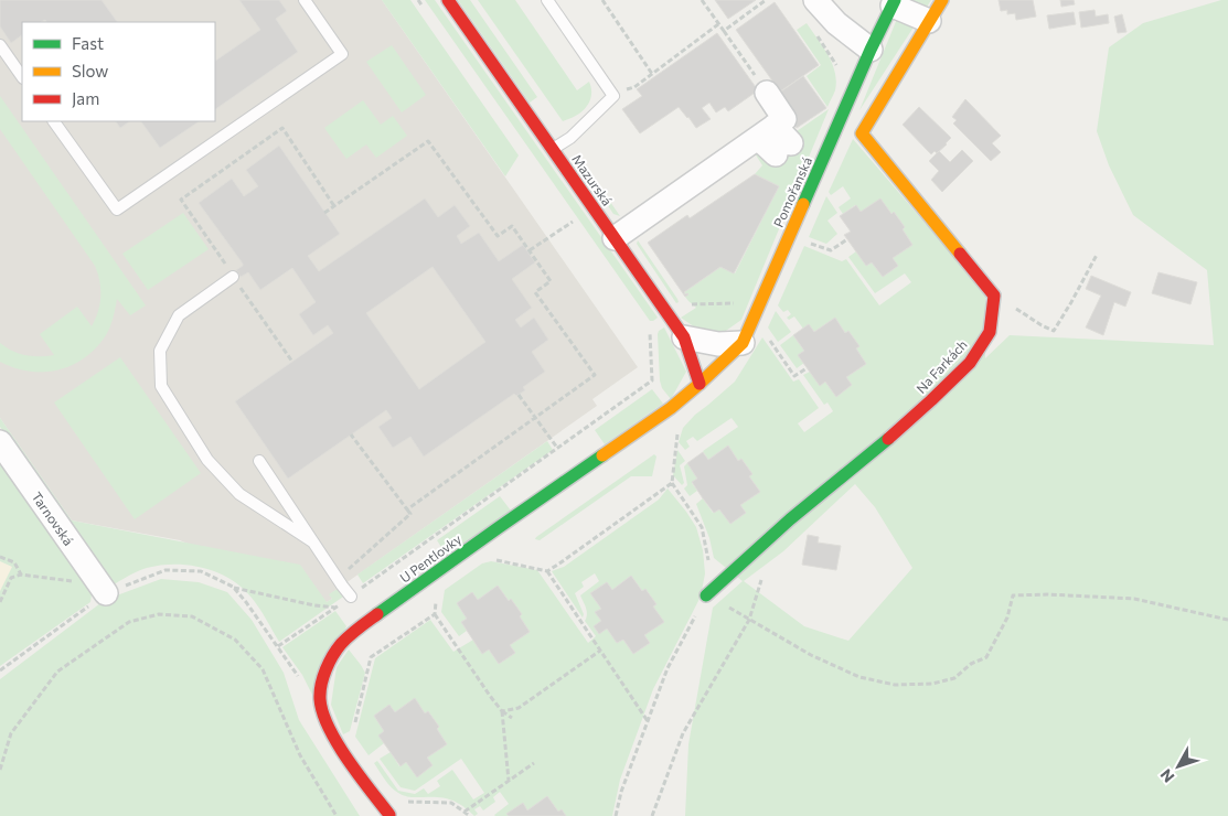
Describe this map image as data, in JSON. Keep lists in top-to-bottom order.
{
  "streets": {
    "street": [
      "Mazurská",
      "Pomořanská",
      "Na Farkách",
      "Tarnovská",
      "U Pentlovky"
    ]
  },
  "crossings": [
    ["Mazurská", "Pomořanská"],
    ["Mazurská", "U Pentlovky"],
    ["Pomořanská", "U Pentlovky"]
  ],
  "legend": ["Fast", "Slow", "Jam"],
  "north": "bottom left"
}
